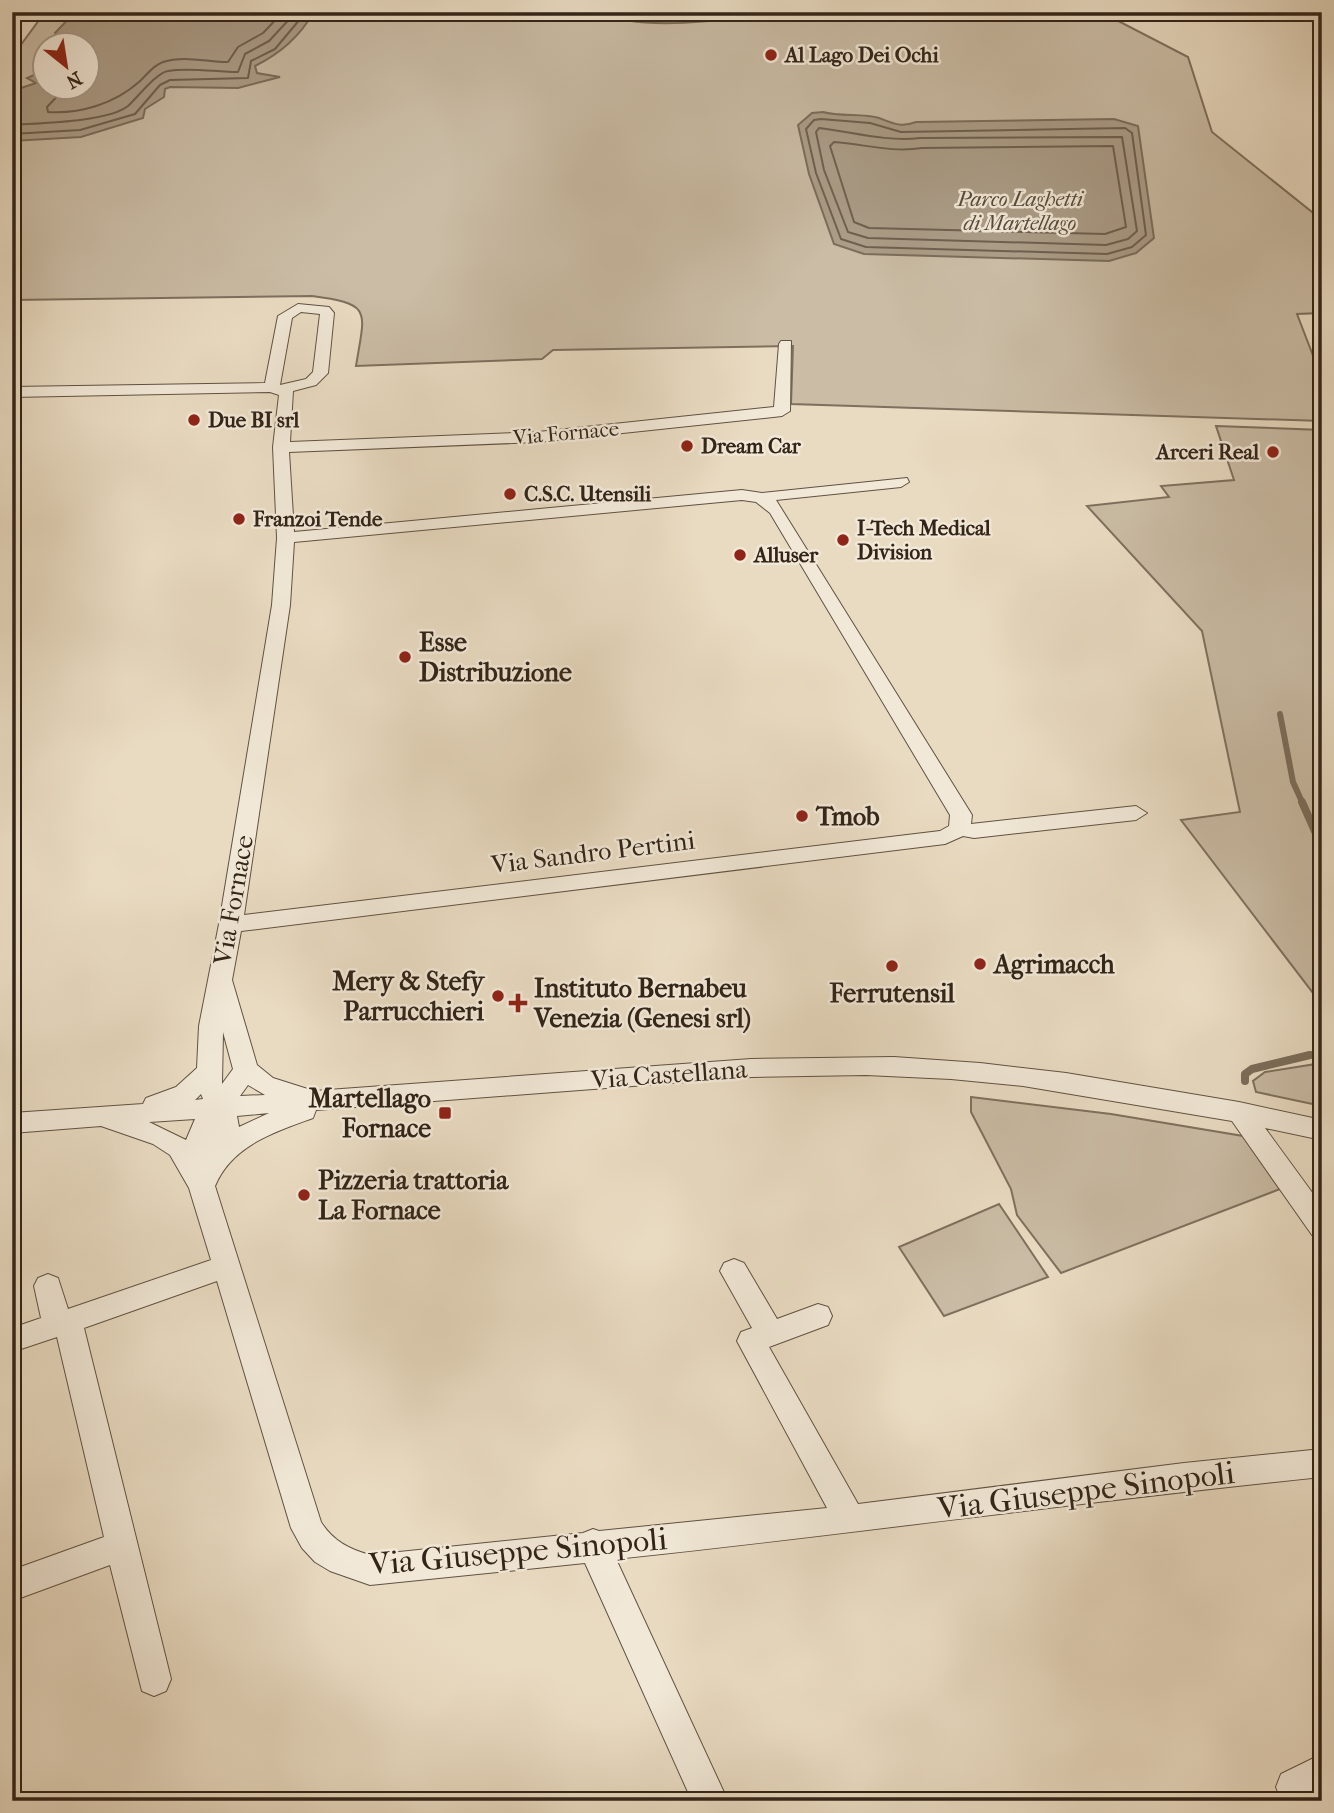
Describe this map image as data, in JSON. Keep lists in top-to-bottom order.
{
  "streets": {
    "street": [
      "Via Fornace",
      "Via Sandro Pertini",
      "Via Castellana",
      "Via Giuseppe Sinopoli"
    ]
  },
  "crossings": [
    ["Via Fornace", "Via Sandro Pertini"],
    ["Via Fornace", "Via Castellana"],
    ["Via Castellana", "Via Giuseppe Sinopoli"]
  ],
  "parks": ["Parco Laghetti di Martellago"],
  "places": {
    "other": [
      "Al Lago Dei Ochi",
      "Due BI srl",
      "Dream Car",
      "Arceri Real",
      "C.S.C. Utensili",
      "Franzoi Tende",
      "I-Tech Medical Division",
      "Alluser",
      "Esse Distribuzione",
      "Tmob",
      "Agrimacch",
      "Ferrutensil",
      "Mery & Stefy Parrucchieri",
      "Pizzeria trattoria La Fornace"
    ],
    "health": ["Instituto Bernabeu Venezia (Genesi srl)"],
    "transit": ["Martellago Fornace"]
  },
  "north": "bottom right"
}
